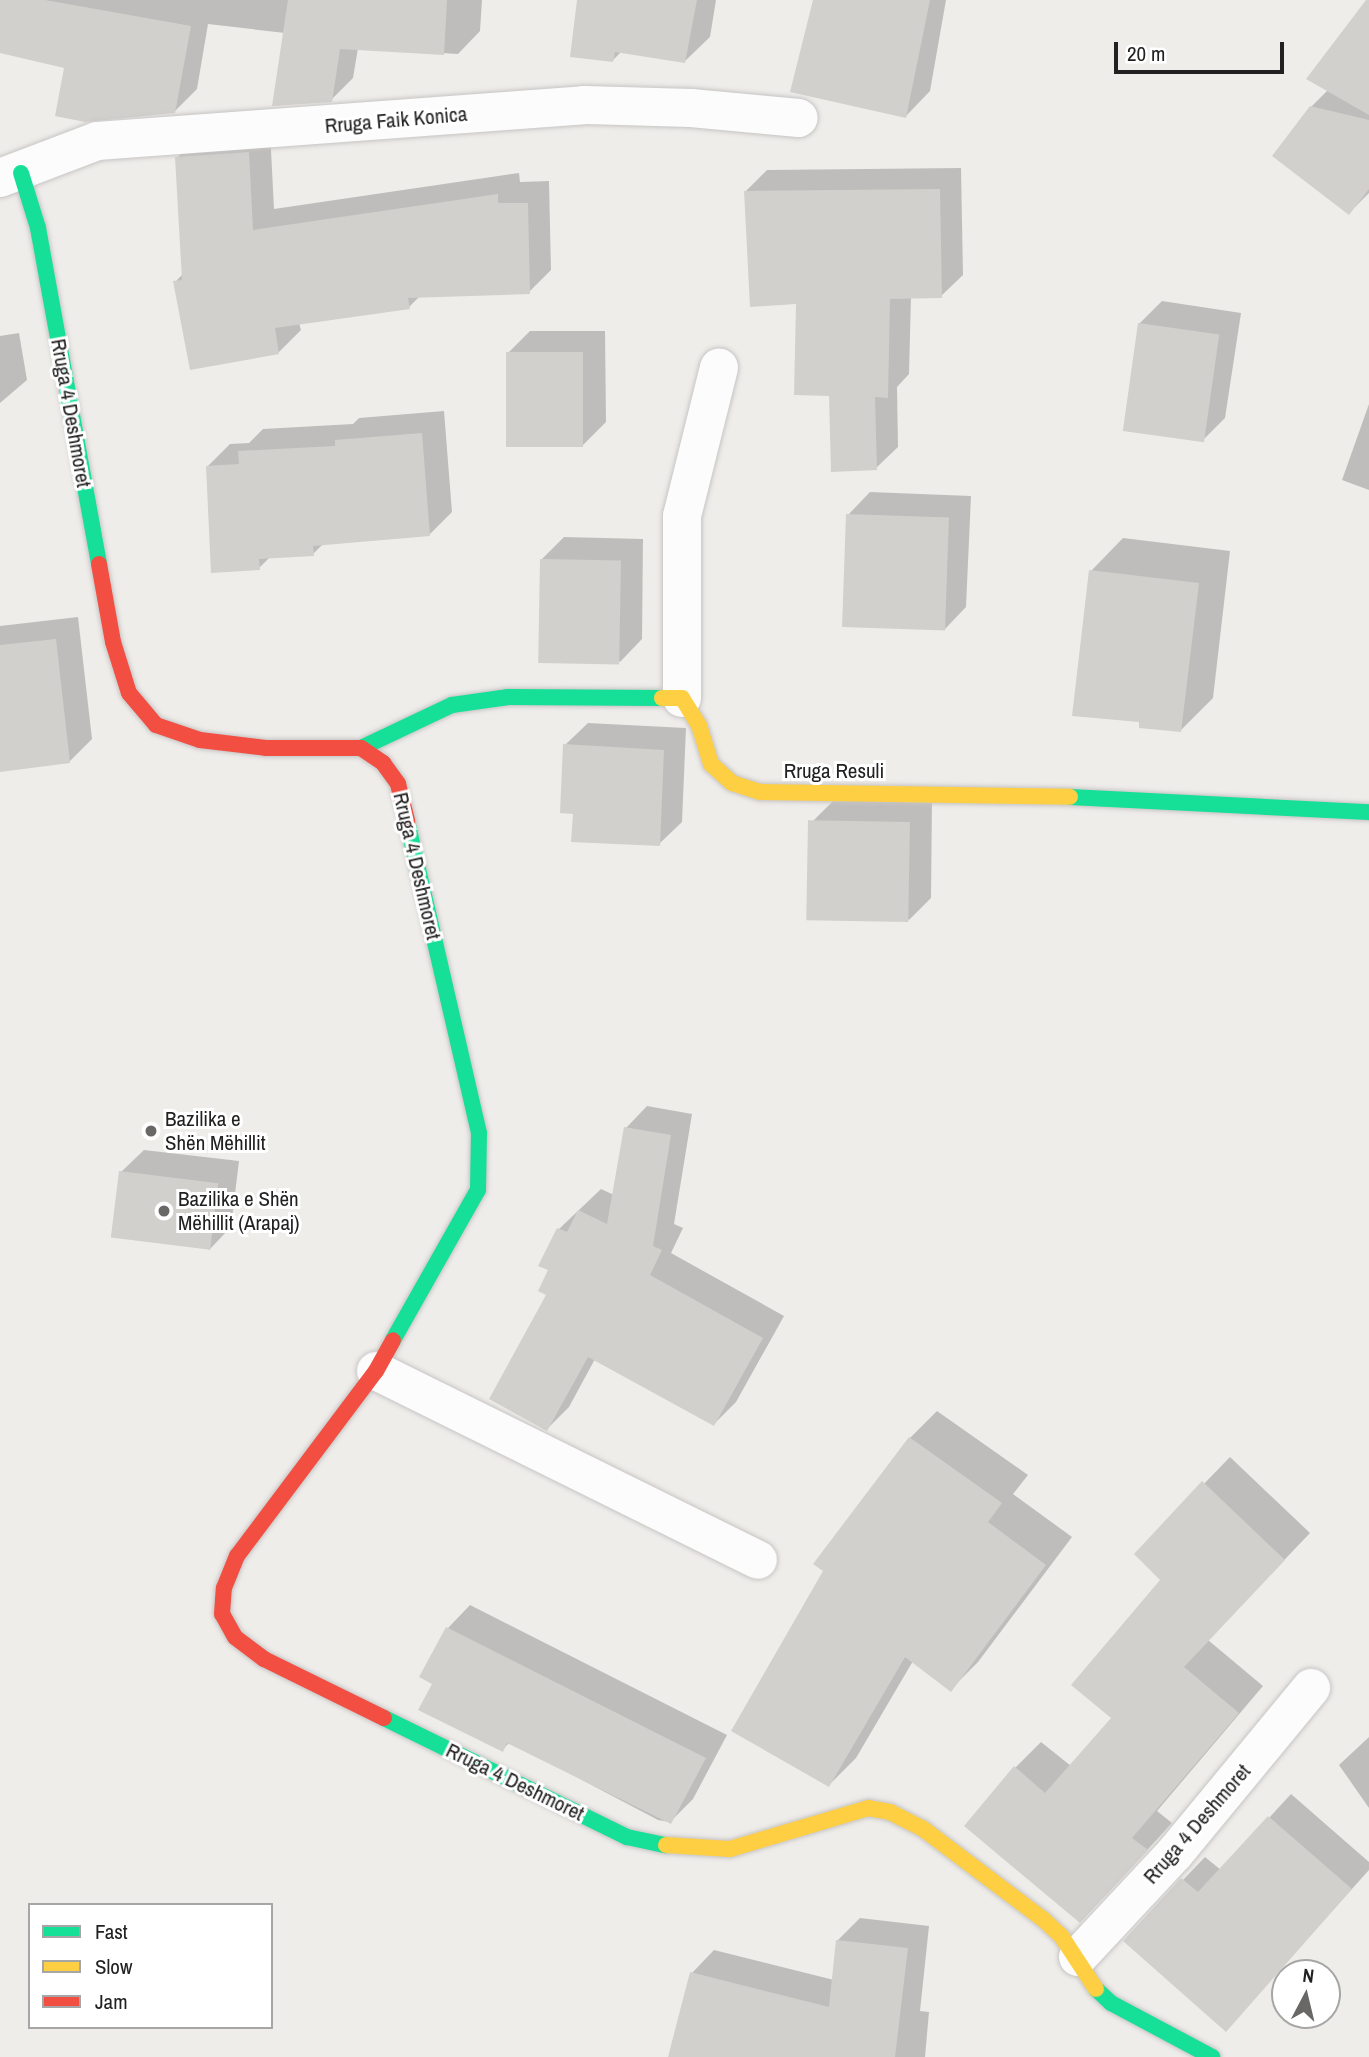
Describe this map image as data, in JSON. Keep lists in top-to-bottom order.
{
  "streets": {
    "street": ["Rruga Faik Konica", "Rruga 4 Deshmoret", "Rruga Resuli"]
  },
  "crossings": [
    ["Rruga Faik Konica", "Rruga 4 Deshmoret"]
  ],
  "places": ["Bazilika e Shën Mëhillit", "Bazilika e Shën Mëhillit (Arapaj)"],
  "legend": ["Fast", "Slow", "Jam"],
  "scale_bar": "20 m",
  "north": "top"
}
